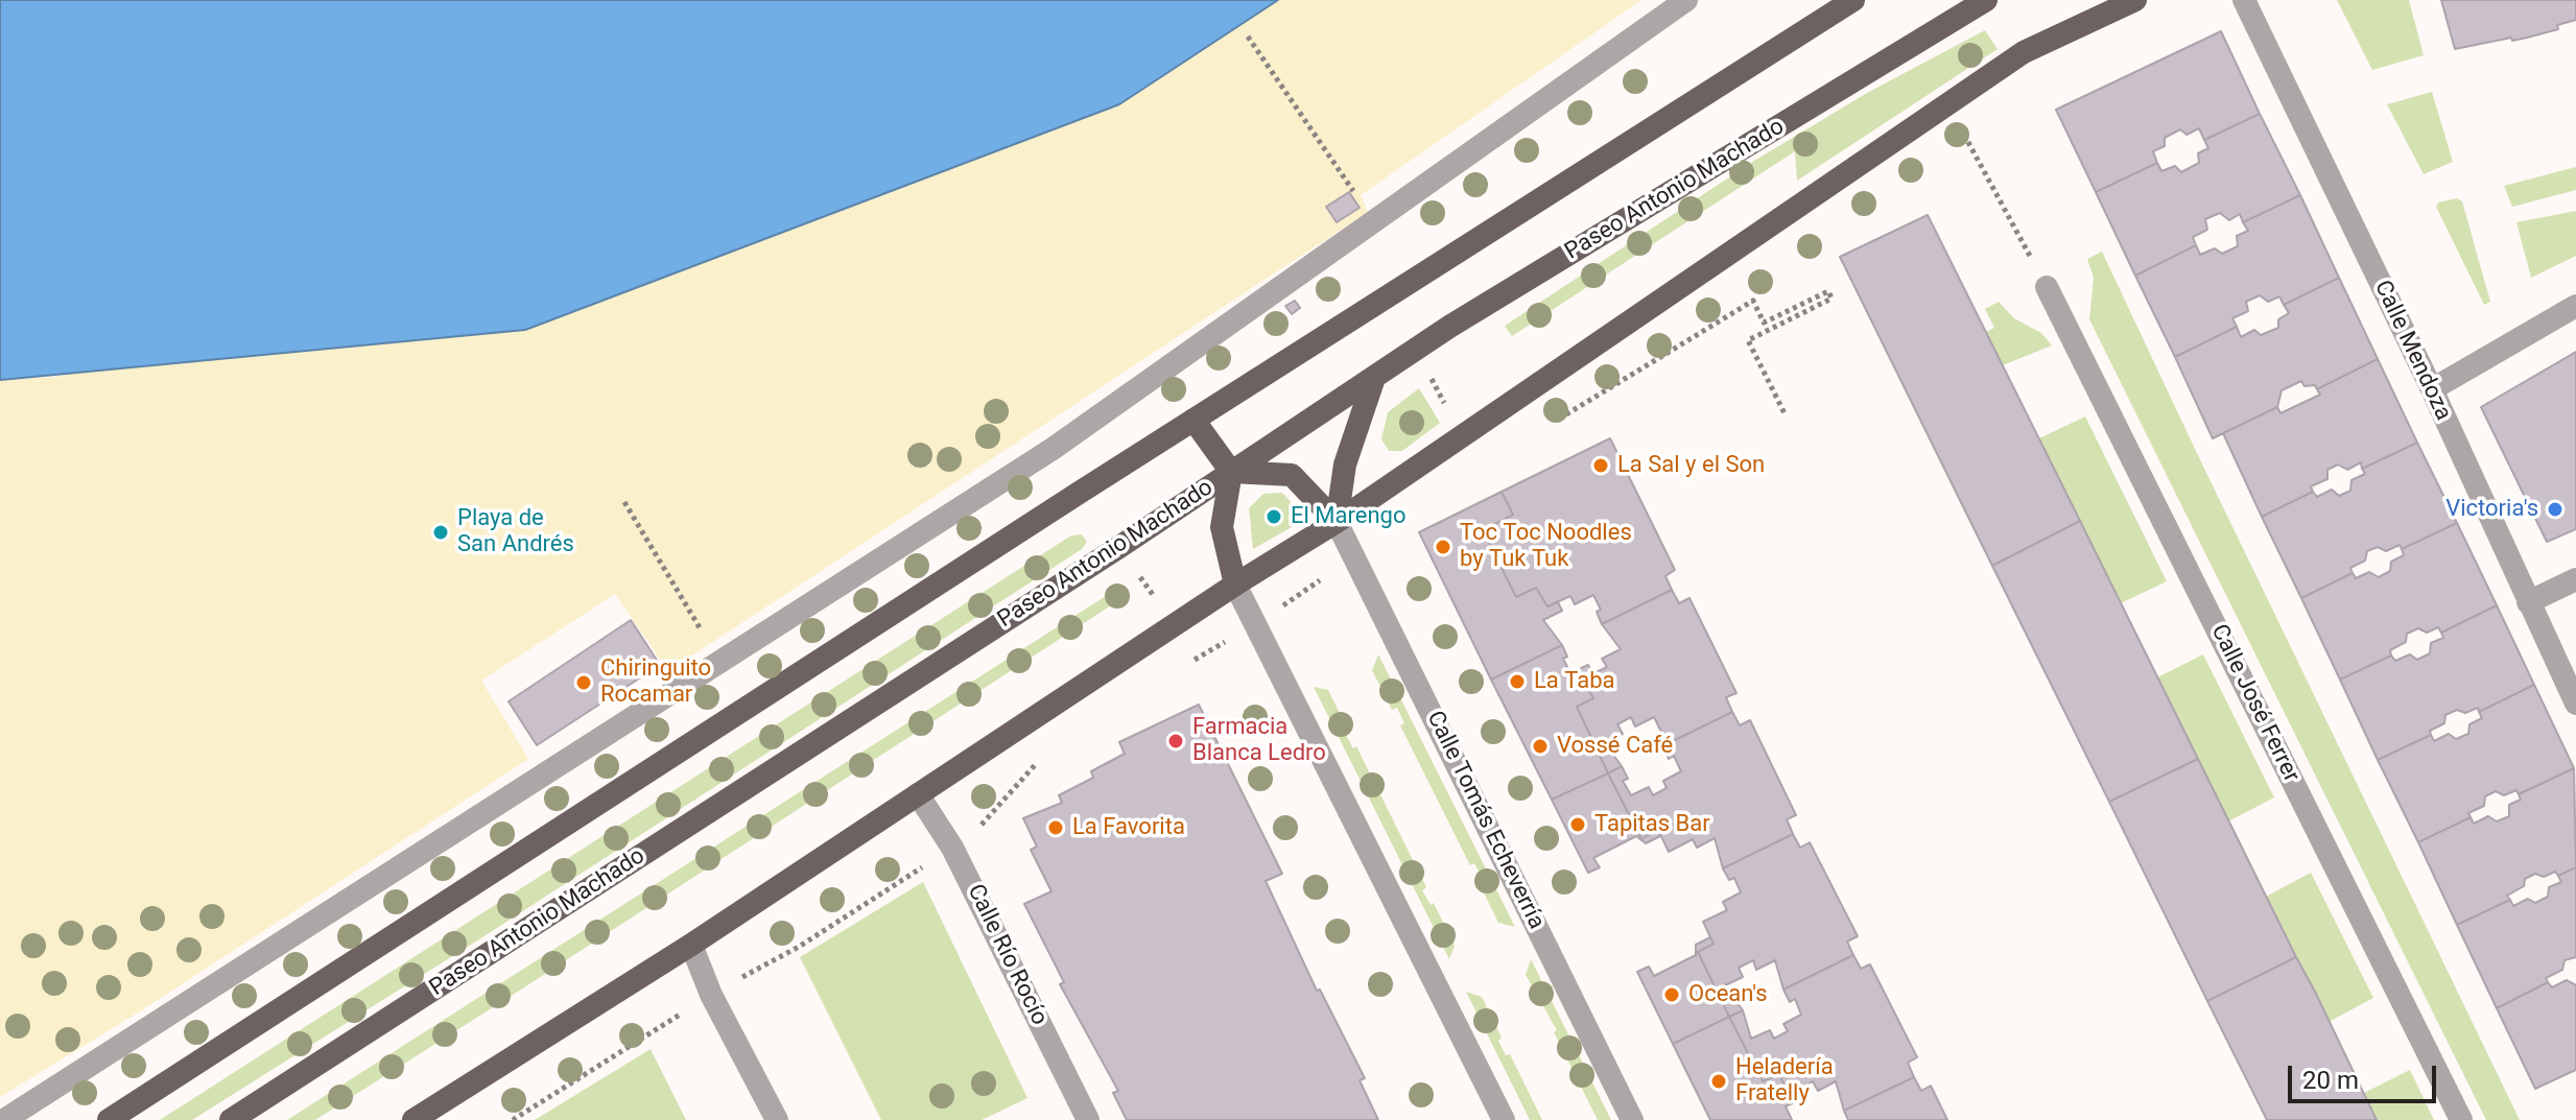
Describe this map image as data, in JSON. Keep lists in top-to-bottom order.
{
  "streets": {
    "main road": ["Paseo Antonio Machado"],
    "street": [
      "Calle Mendoza",
      "Calle José Ferrer",
      "Calle Tomás Echeverría",
      "Calle Río Rocío"
    ]
  },
  "places": [
    "La Sal y el Son",
    "Victoria's",
    "El Marengo",
    "Playa de San Andrés",
    "Toc Toc Noodles by Tuk Tuk",
    "La Taba",
    "Chiringuito Rocamar",
    "Farmacia Blanca Ledro",
    "Vossé Café",
    "Tapitas Bar",
    "La Favorita",
    "Ocean's",
    "Heladería Fratelly"
  ],
  "scale_bar": "20 m"
}
